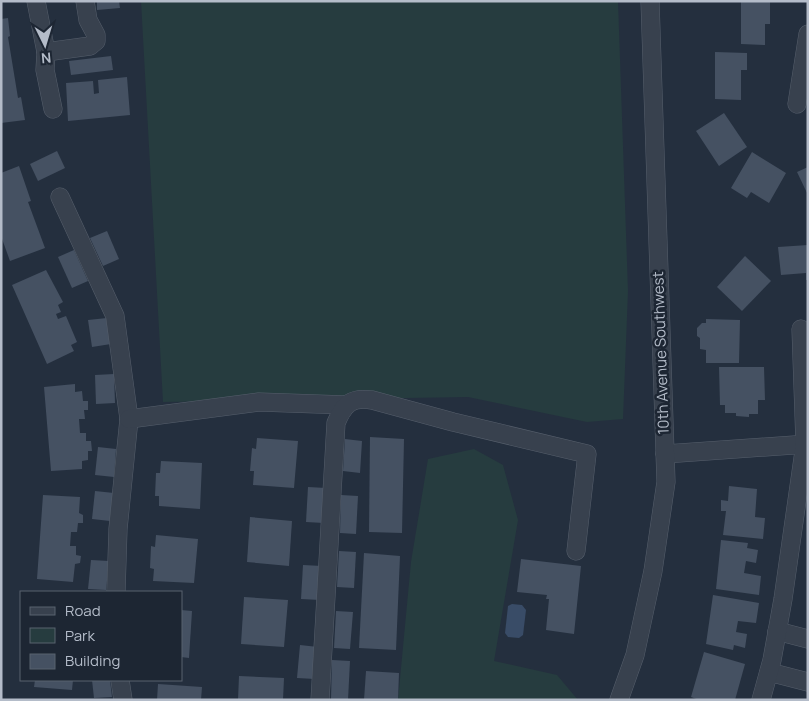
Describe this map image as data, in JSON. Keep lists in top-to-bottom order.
{
  "streets": {
    "street": ["10th Avenue Southwest"]
  },
  "legend": ["Road", "Park", "Building"],
  "north": "bottom"
}
